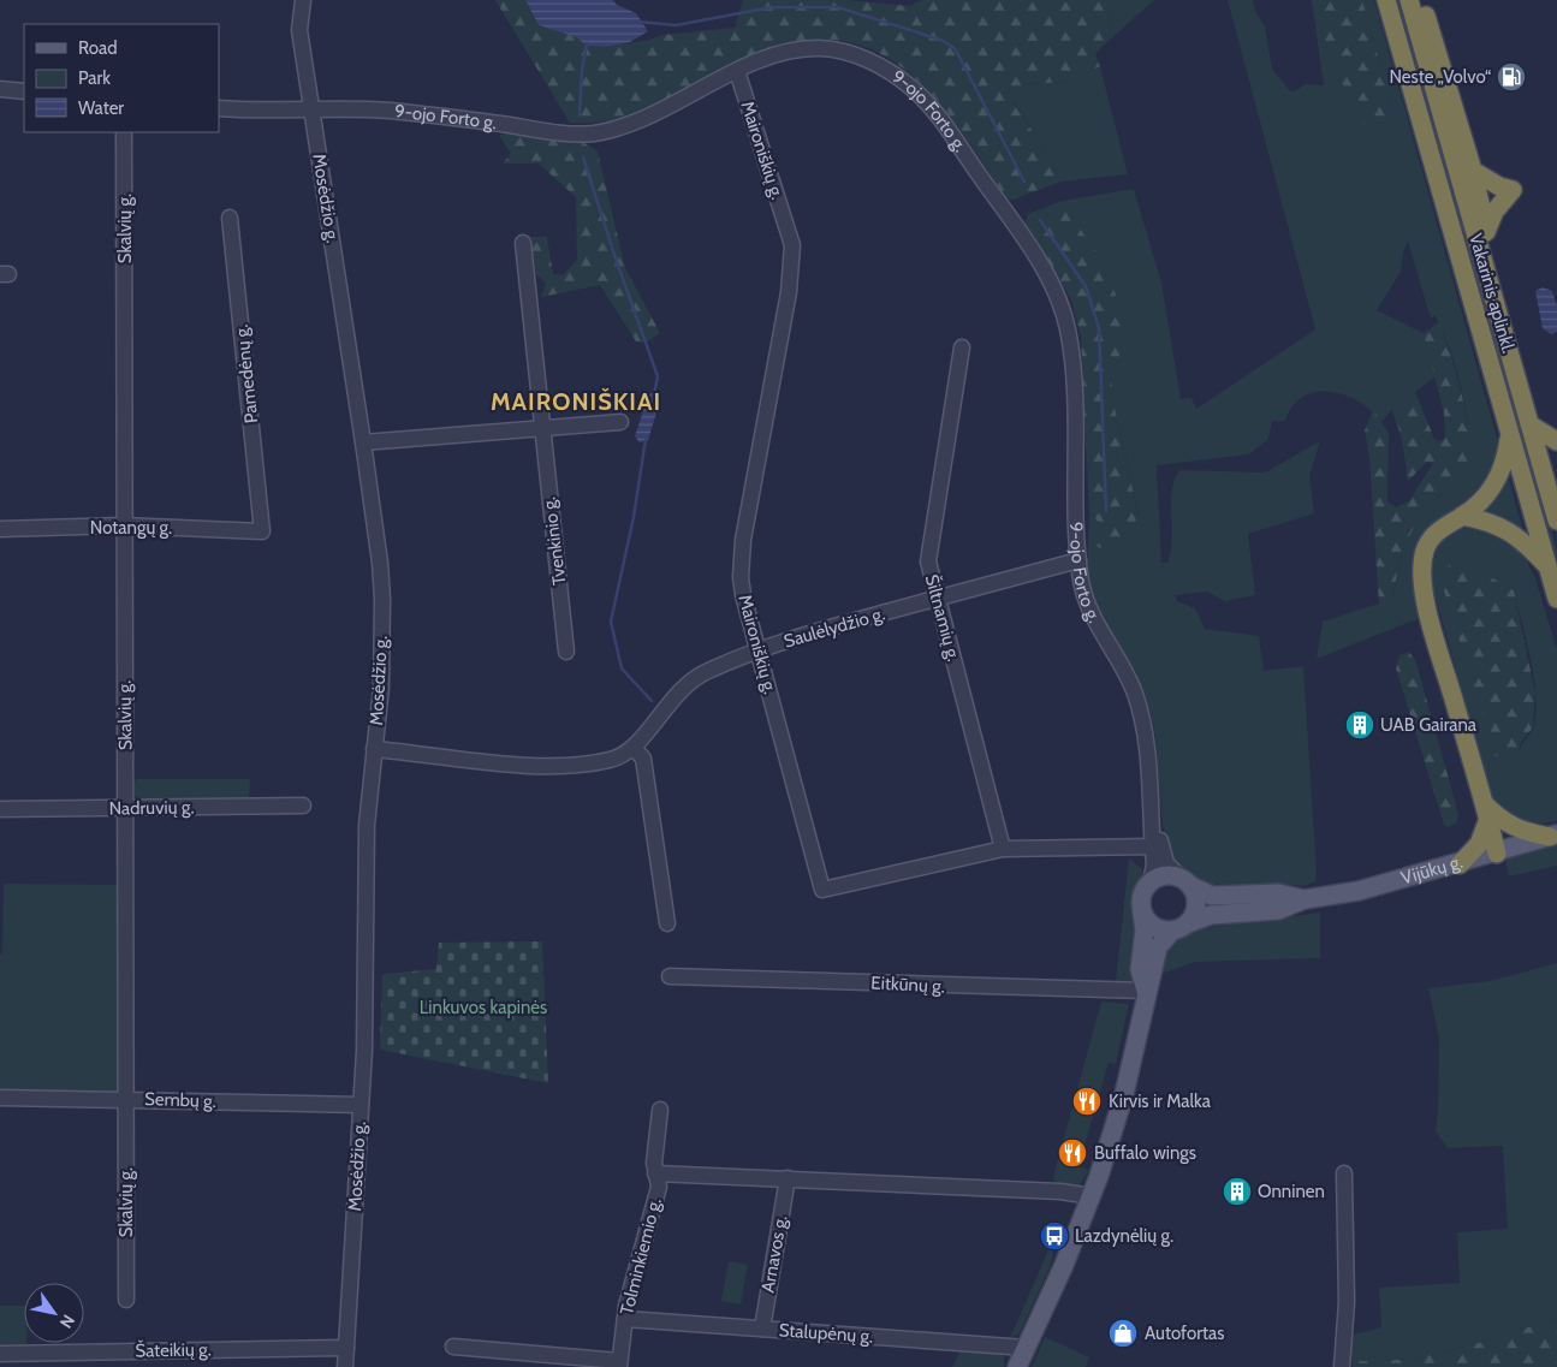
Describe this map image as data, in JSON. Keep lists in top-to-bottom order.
{
  "streets": {
    "highway": ["Vakarinis aplinkl."],
    "main road": ["Vijūkų g."],
    "street": [
      "9-ojo Forto g.",
      "Maironiškių g.",
      "Mosėdžio g.",
      "Skalvių g.",
      "Pamedėnų g.",
      "Notangų g.",
      "Tvenkinio g.",
      "Šiltnamių g.",
      "Saulėlydžio g.",
      "Nadruvių g.",
      "Eitkūnų g.",
      "Sembų g.",
      "Arnavos g.",
      "Tolminkiemio g.",
      "Stalupėnų g.",
      "Šateikių g."
    ]
  },
  "crossings": [
    ["9-ojo Forto g.", "Maironiškių g."],
    ["9-ojo Forto g.", "Mosėdžio g."],
    ["9-ojo Forto g.", "Saulėlydžio g."],
    ["9-ojo Forto g.", "Vijūkų g."],
    ["Maironiškių g.", "Šiltnamių g."],
    ["Maironiškių g.", "Saulėlydžio g."],
    ["Mosėdžio g.", "Saulėlydžio g."],
    ["Mosėdžio g.", "Sembų g."],
    ["Mosėdžio g.", "Šateikių g."],
    ["Skalvių g.", "Notangų g."],
    ["Skalvių g.", "Nadruvių g."],
    ["Skalvių g.", "Sembų g."],
    ["Pamedėnų g.", "Notangų g."],
    ["Šiltnamių g.", "Saulėlydžio g."],
    ["Arnavos g.", "Stalupėnų g."],
    ["Tolminkiemio g.", "Stalupėnų g."]
  ],
  "districts": ["MAIRONIŠKIAI"],
  "parks": ["Linkuvos kapinės"],
  "places": {
    "fuel station": ["Neste „Volvo“"],
    "building": ["UAB Gairana", "Onninen"],
    "restaurant": ["Kirvis ir Malka", "Buffalo wings"],
    "bus stop": ["Lazdynėlių g."],
    "shop": ["Autofortas"]
  },
  "legend": ["Road", "Park", "Water"],
  "north": "bottom right"
}
